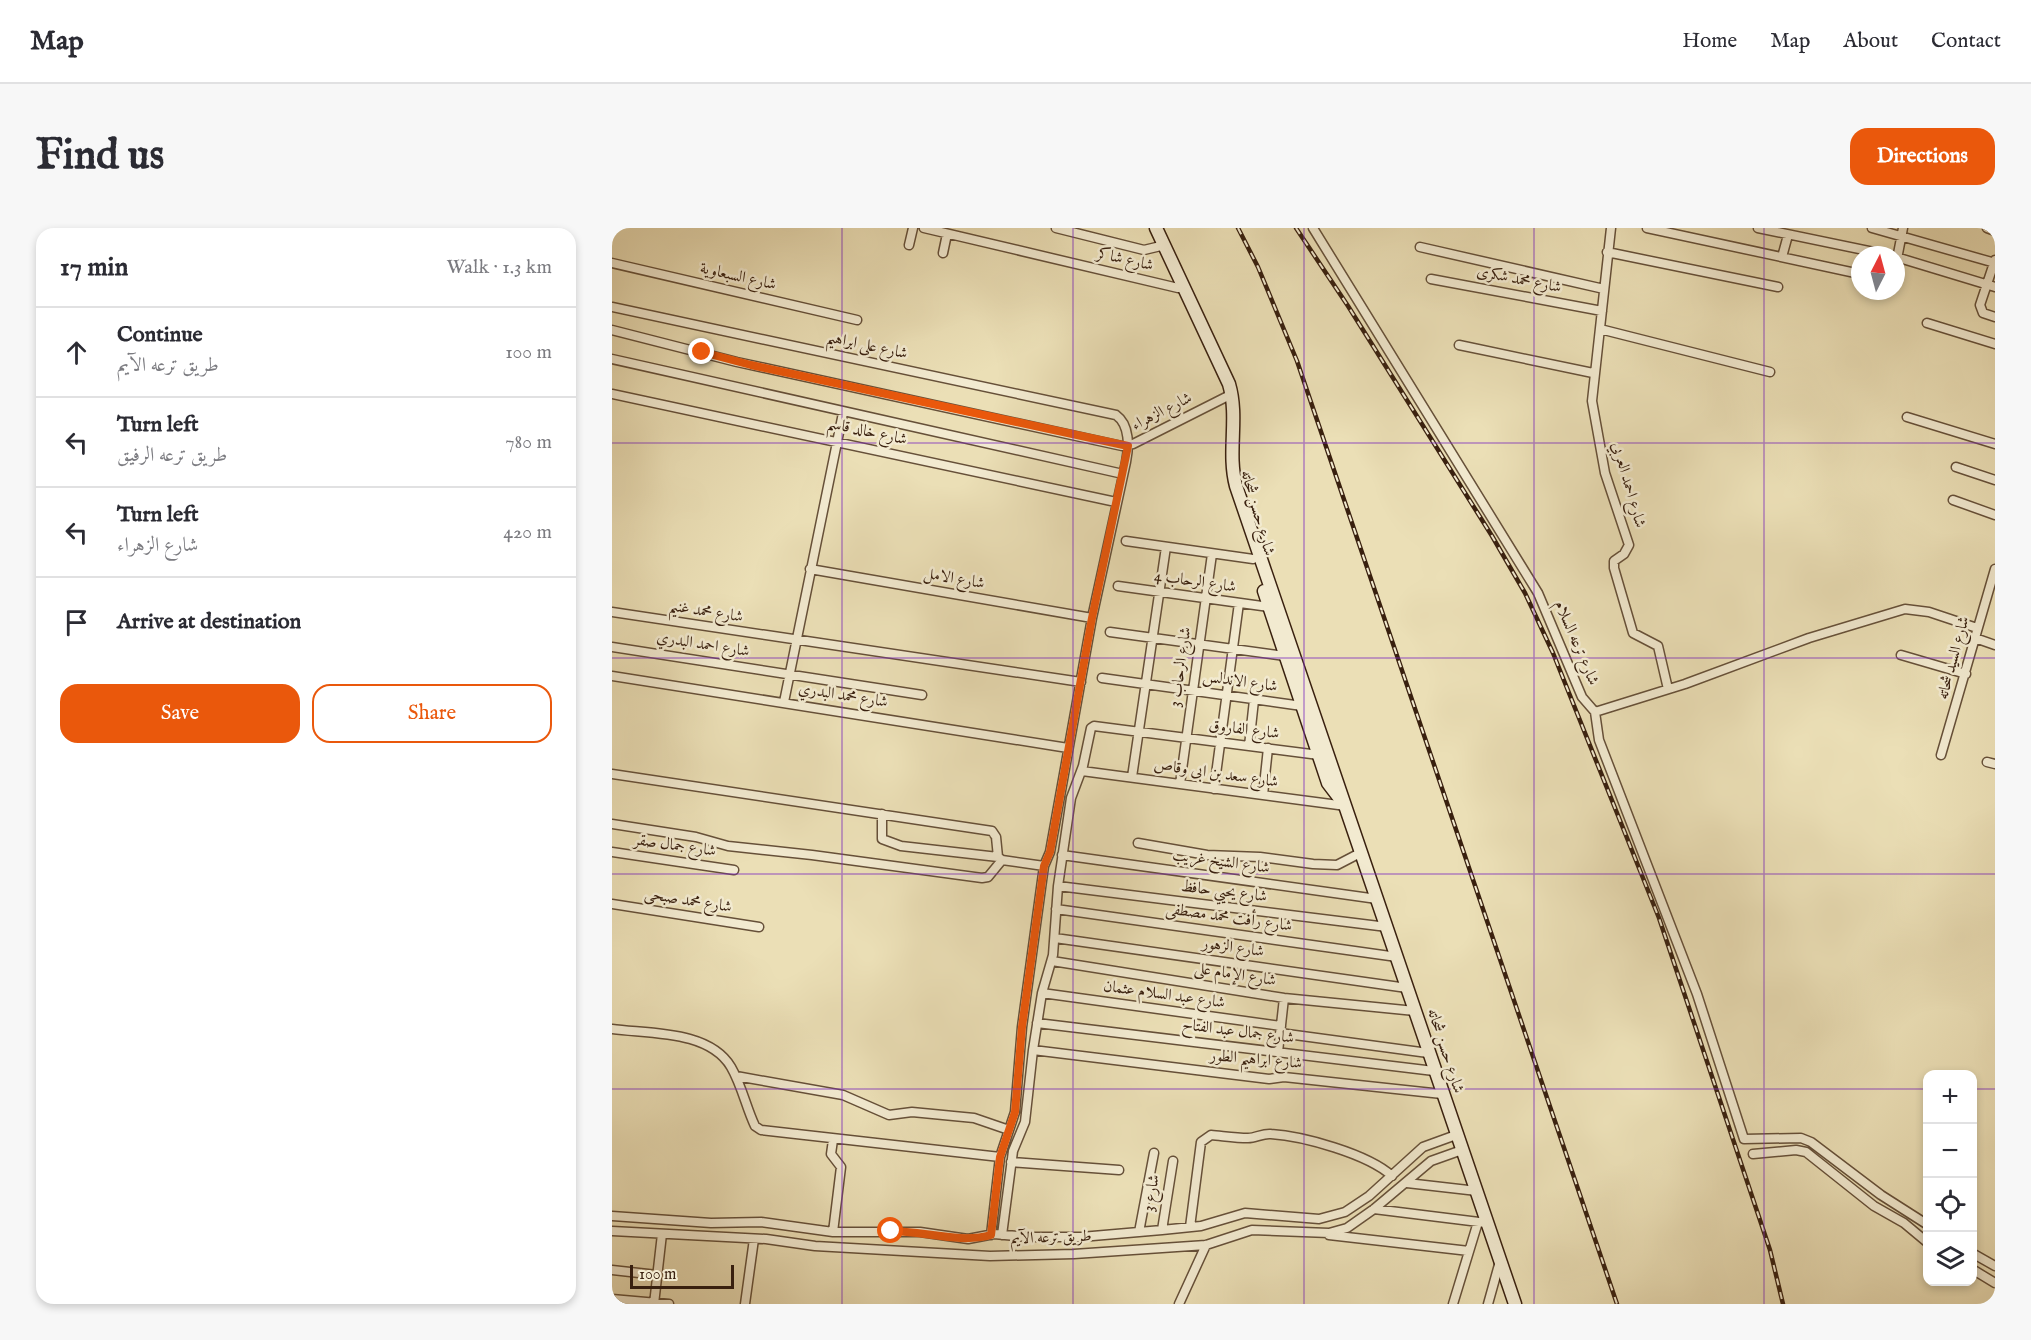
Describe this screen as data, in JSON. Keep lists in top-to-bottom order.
{
  "streets": {
    "main road": ["شارع حسن شحاته"],
    "street": [
      "شارع شاكر",
      "شارع السبعاوية",
      "شارع محمد شكرى",
      "شارع على ابراهيم",
      "شارع الزهراء",
      "شارع خالد قاسم",
      "شارع احمد العربي",
      "شارع الامل",
      "شارع الرحاب 4",
      "شارع محمد غنيم",
      "شارع ترعه السلام",
      "شارع احمد البدري",
      "شارع السيد شحاته",
      "شارع الرحاب 3",
      "شارع الاندلس",
      "شارع محمد البدري",
      "شارع الفاروق",
      "شارع سعد بن ابى وقاص",
      "شارع جمال صقر",
      "شارع الشيخ غريب",
      "شارع يحيي حافظ",
      "شارع محمد صبحى",
      "شارع رأفت محمد مصطفى",
      "شارع الزهور",
      "شارع الإمام على",
      "شارع عبد السلام عثمان",
      "شارع جمال عبد الفتاح",
      "شارع ابراهيم الطور",
      "شارع 3",
      "طريق ترعه الآيم"
    ]
  },
  "crossings": [
    ["شارع شاكر", "شارع حسن شحاته"],
    ["شارع محمد شكرى", "شارع احمد العربي"],
    ["شارع على ابراهيم", "شارع الزهراء"],
    ["شارع الزهراء", "شارع حسن شحاته"],
    ["شارع حسن شحاته", "شارع الرحاب 4"],
    ["شارع حسن شحاته", "شارع الاندلس"],
    ["شارع حسن شحاته", "شارع الفاروق"],
    ["شارع حسن شحاته", "شارع سعد بن ابى وقاص"],
    ["شارع حسن شحاته", "شارع الشيخ غريب"],
    ["شارع حسن شحاته", "شارع يحيي حافظ"],
    ["شارع حسن شحاته", "شارع رأفت محمد مصطفى"],
    ["شارع حسن شحاته", "شارع الزهور"],
    ["شارع حسن شحاته", "شارع الإمام على"],
    ["شارع حسن شحاته", "شارع عبد السلام عثمان"],
    ["شارع حسن شحاته", "شارع جمال عبد الفتاح"],
    ["شارع حسن شحاته", "شارع ابراهيم الطور"],
    ["شارع حسن شحاته", "طريق ترعه الآيم"],
    ["شارع الرحاب 4", "شارع الرحاب 3"],
    ["شارع الرحاب 3", "شارع الاندلس"],
    ["شارع الرحاب 3", "شارع الفاروق"],
    ["شارع الرحاب 3", "شارع سعد بن ابى وقاص"],
    ["شارع الفاروق", "شارع سعد بن ابى وقاص"],
    ["شارع 3", "طريق ترعه الآيم"]
  ],
  "scale_bar": "100 m",
  "north": "top",
  "page": {
    "header": "Map",
    "nav": [
      "Home",
      "Map",
      "About",
      "Contact"
    ],
    "buttons": [
      "Directions",
      ["Save", "Share"]
    ],
    "title": "Find us",
    "heading": ["17 min", "Walk · 1.3 km"],
    "list": [
      ["Continue", "طريق ترعه الآيم", "100 m"],
      ["Turn left", "طريق ترعه الرفيق", "780 m"],
      ["Turn left", "شارع الزهراء", "420 m"],
      "Arrive at destination"
    ],
    "map_buttons": ["+", "−"],
    "scale": "100 m"
  }
}
